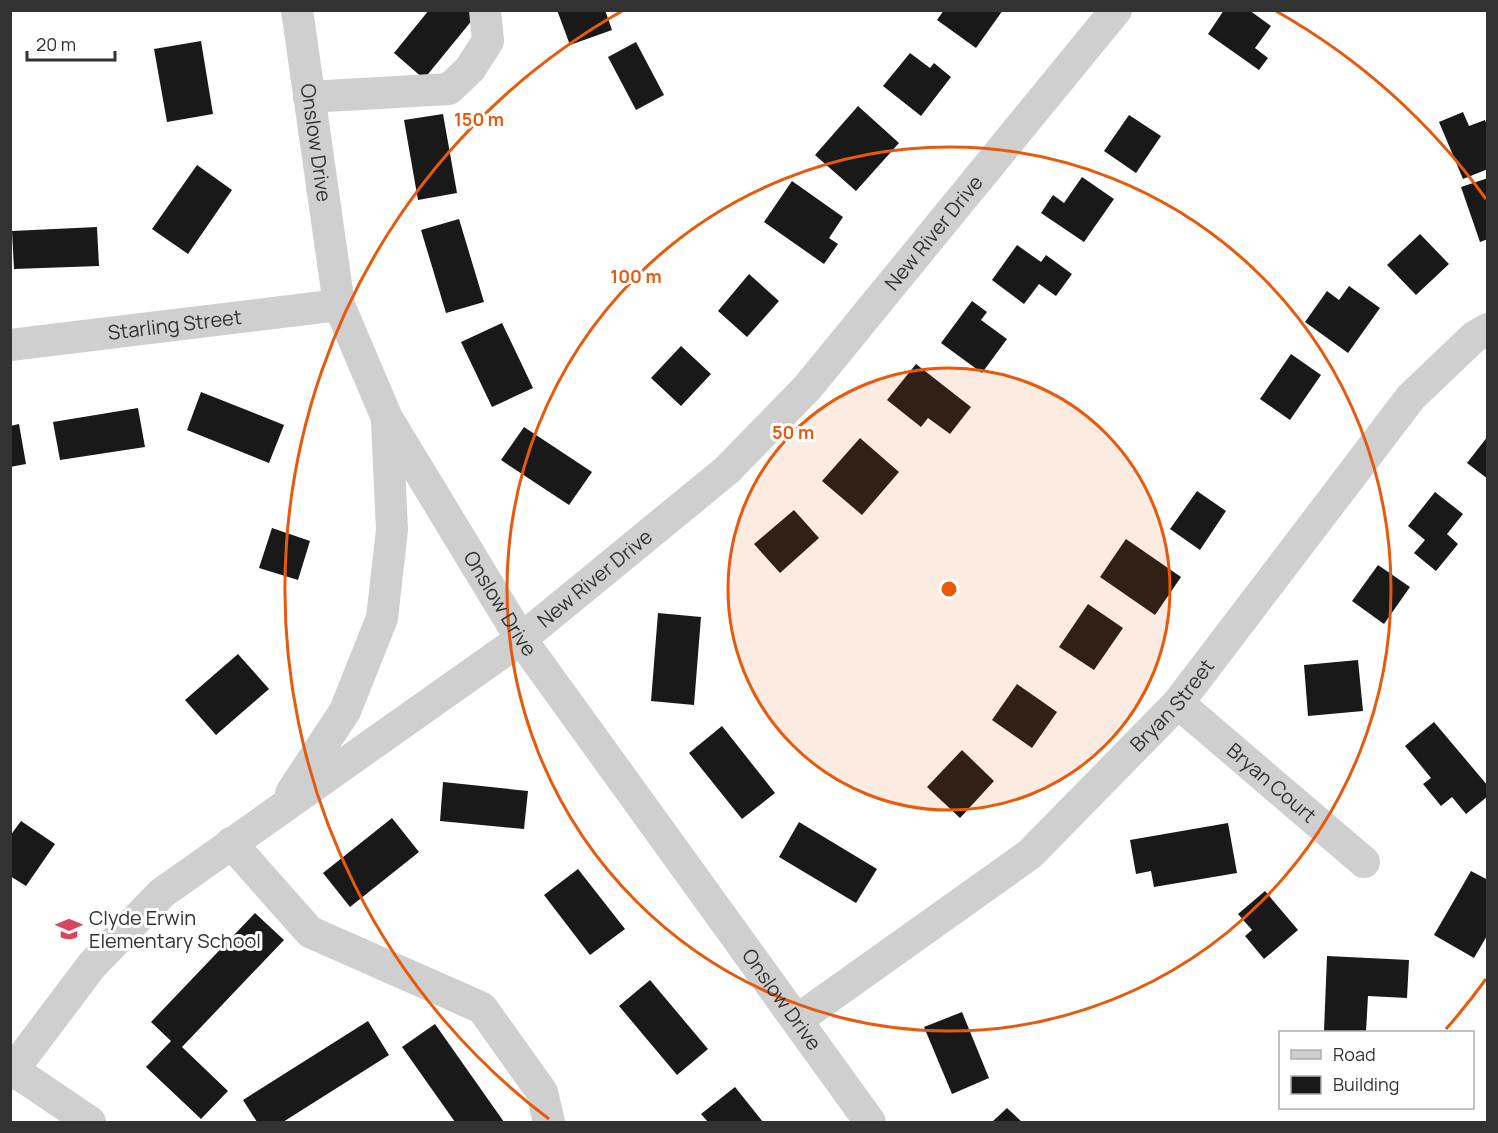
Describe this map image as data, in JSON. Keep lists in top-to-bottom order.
{
  "streets": {
    "street": [
      "Onslow Drive",
      "New River Drive",
      "Starling Street",
      "Bryan Street",
      "Bryan Court"
    ]
  },
  "crossings": [
    ["Onslow Drive", "New River Drive"],
    ["Onslow Drive", "Starling Street"],
    ["Onslow Drive", "Bryan Street"],
    ["Bryan Street", "Bryan Court"]
  ],
  "places": {
    "school or university": ["Clyde Erwin Elementary School"]
  },
  "legend": ["Road", "Building"],
  "scale_bar": "20 m",
  "rings": ["150 m", "100 m", "50 m"]
}
